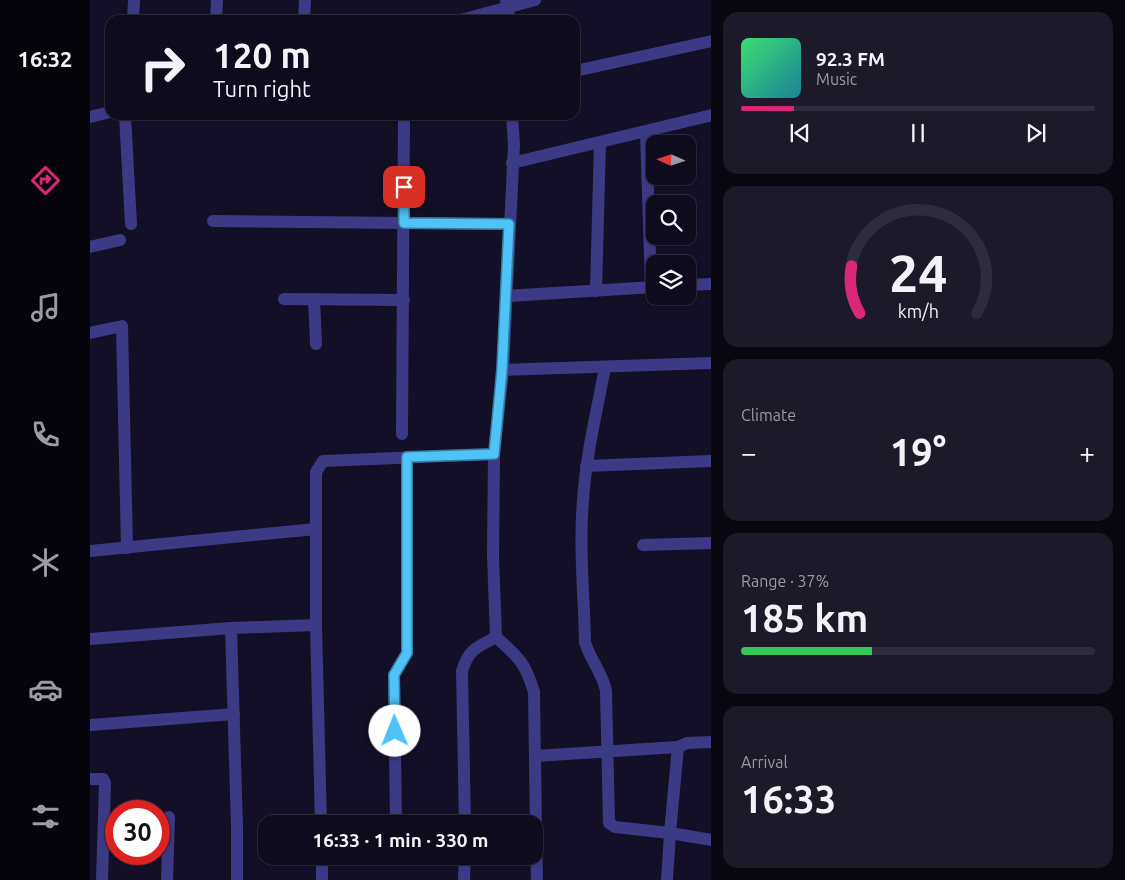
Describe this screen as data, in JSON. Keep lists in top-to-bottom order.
{
  "north": "left",
  "page": {
    "tabs": "16:32",
    "turn": ["120 m", "Turn right"],
    "song": ["92.3 FM", "Music"],
    "tile": [
      "Climate",
      ["Range · 37%", "185 km"],
      ["Arrival", "16:33"]
    ],
    "heat": ["−", "19°", "+"],
    "limit": "30",
    "trip": "16:33 · 1 min · 330 m",
    "gauge": ["24", "km/h"]
  }
}
